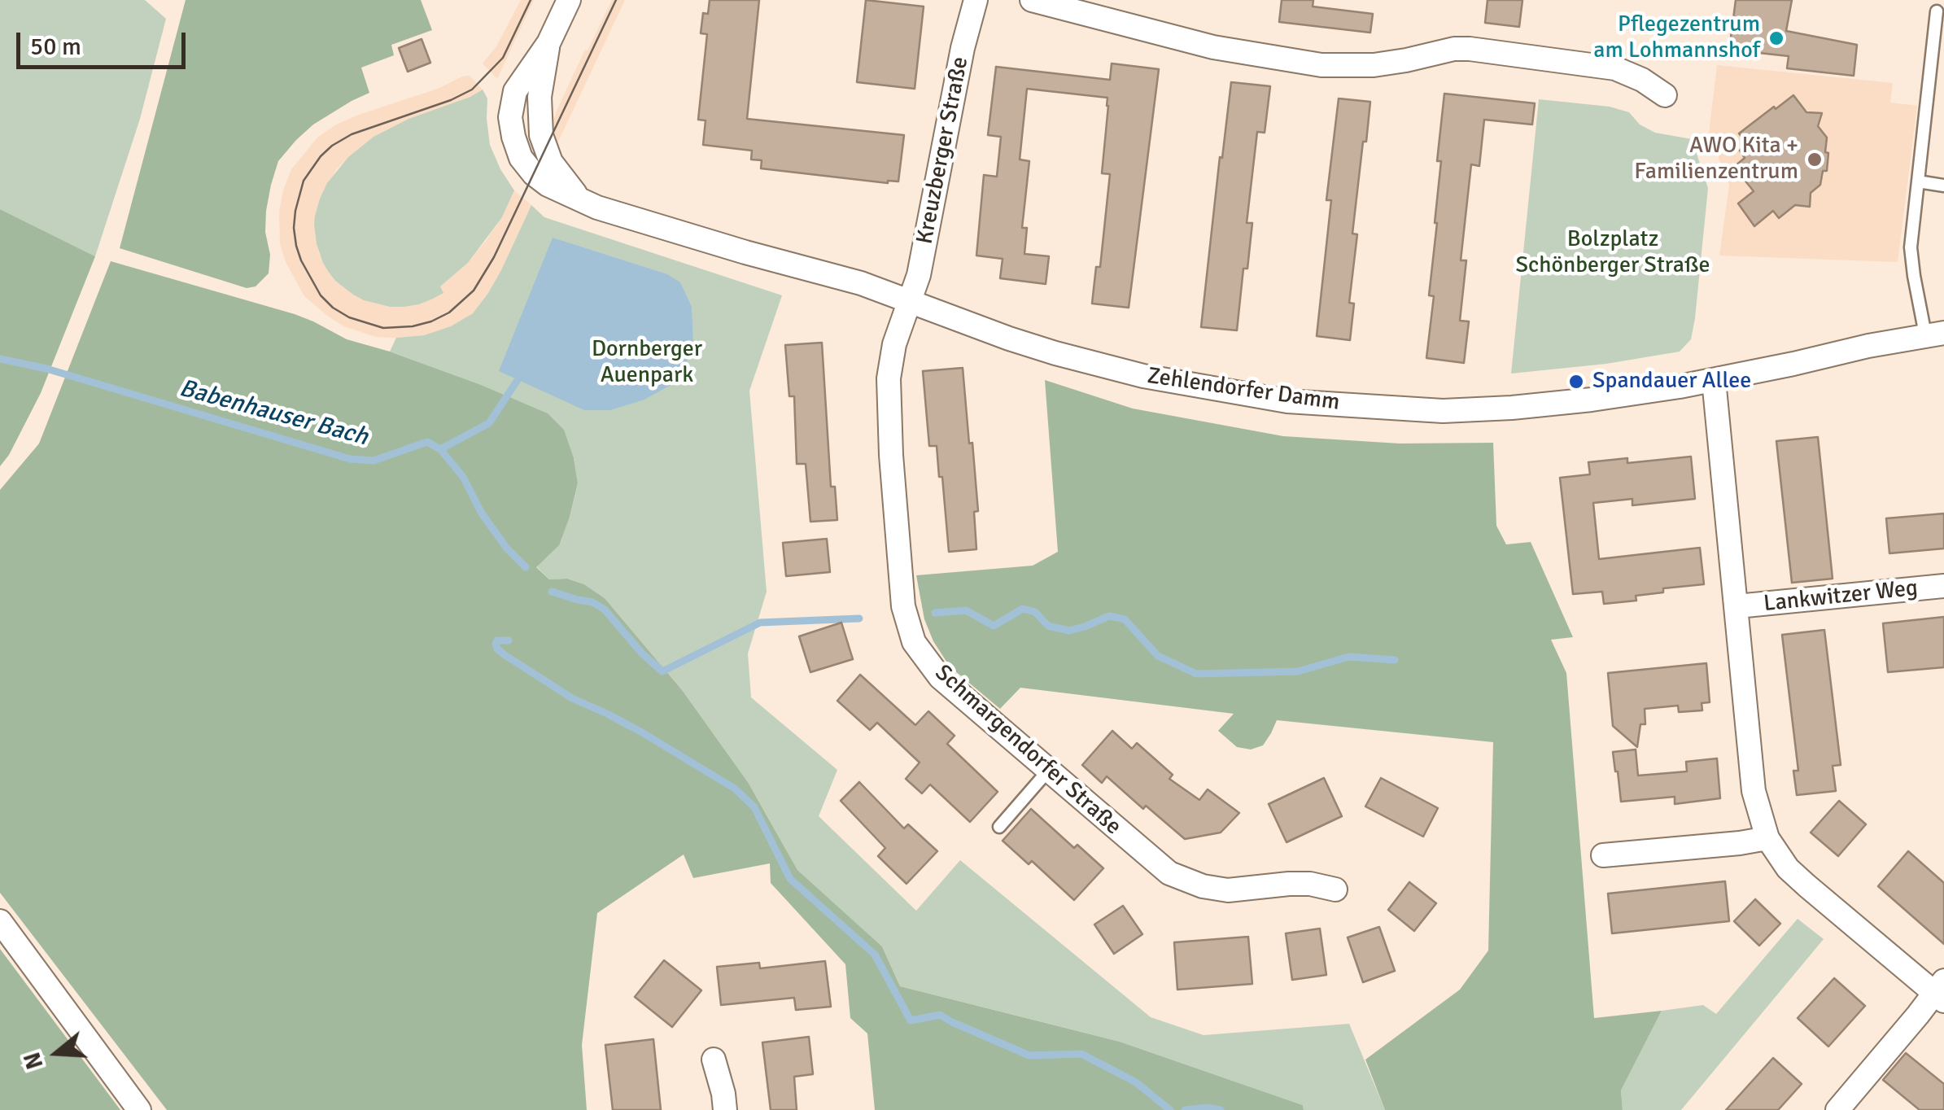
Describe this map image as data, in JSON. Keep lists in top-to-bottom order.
{
  "streets": {
    "street": [
      "Kreuzberger Straße",
      "Zehlendorfer Damm",
      "Lankwitzer Weg",
      "Schmargendorfer Straße"
    ]
  },
  "crossings": [
    ["Kreuzberger Straße", "Zehlendorfer Damm"],
    ["Kreuzberger Straße", "Schmargendorfer Straße"],
    ["Zehlendorfer Damm", "Schmargendorfer Straße"]
  ],
  "water": ["Babenhauser Bach"],
  "parks": ["Bolzplatz Schönberger Straße", "Dornberger Auenpark"],
  "places": ["Pflegezentrum am Lohmannshof", "AWO Kita + Familienzentrum", "Spandauer Allee"],
  "scale_bar": "50 m",
  "north": "left"
}
